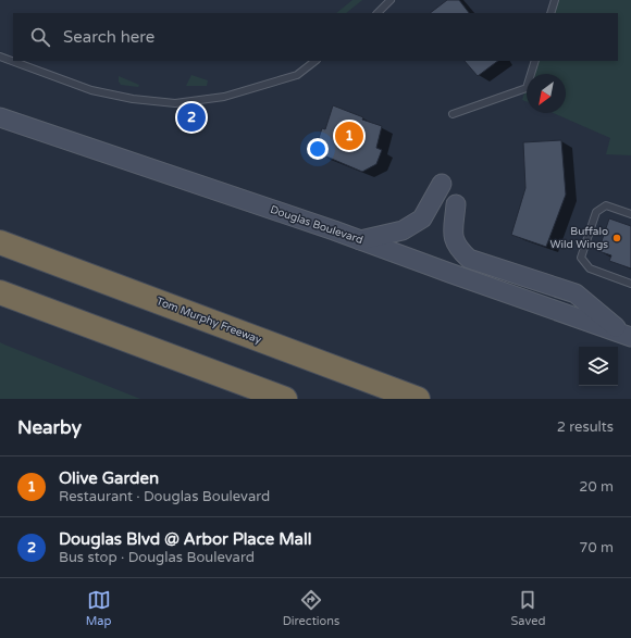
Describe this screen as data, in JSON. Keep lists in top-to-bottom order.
{
  "streets": {
    "highway": ["Tom Murphy Freeway"],
    "main road": ["Douglas Boulevard"]
  },
  "places": ["Buffalo Wild Wings"],
  "north": "bottom left",
  "page": {
    "search": "Search here",
    "pins": ["2", "1"],
    "heading": ["Nearby", "2 results"],
    "list": [
      {
        "mark": "1",
        "name": "Olive Garden",
        "note": "Restaurant · Douglas Boulevard",
        "value": "20 m"
      },
      {
        "mark": "2",
        "name": "Douglas Blvd @ Arbor Place Mall",
        "note": "Bus stop · Douglas Boulevard",
        "value": "70 m"
      }
    ],
    "nav": ["Map", "Directions", "Saved"]
  }
}
